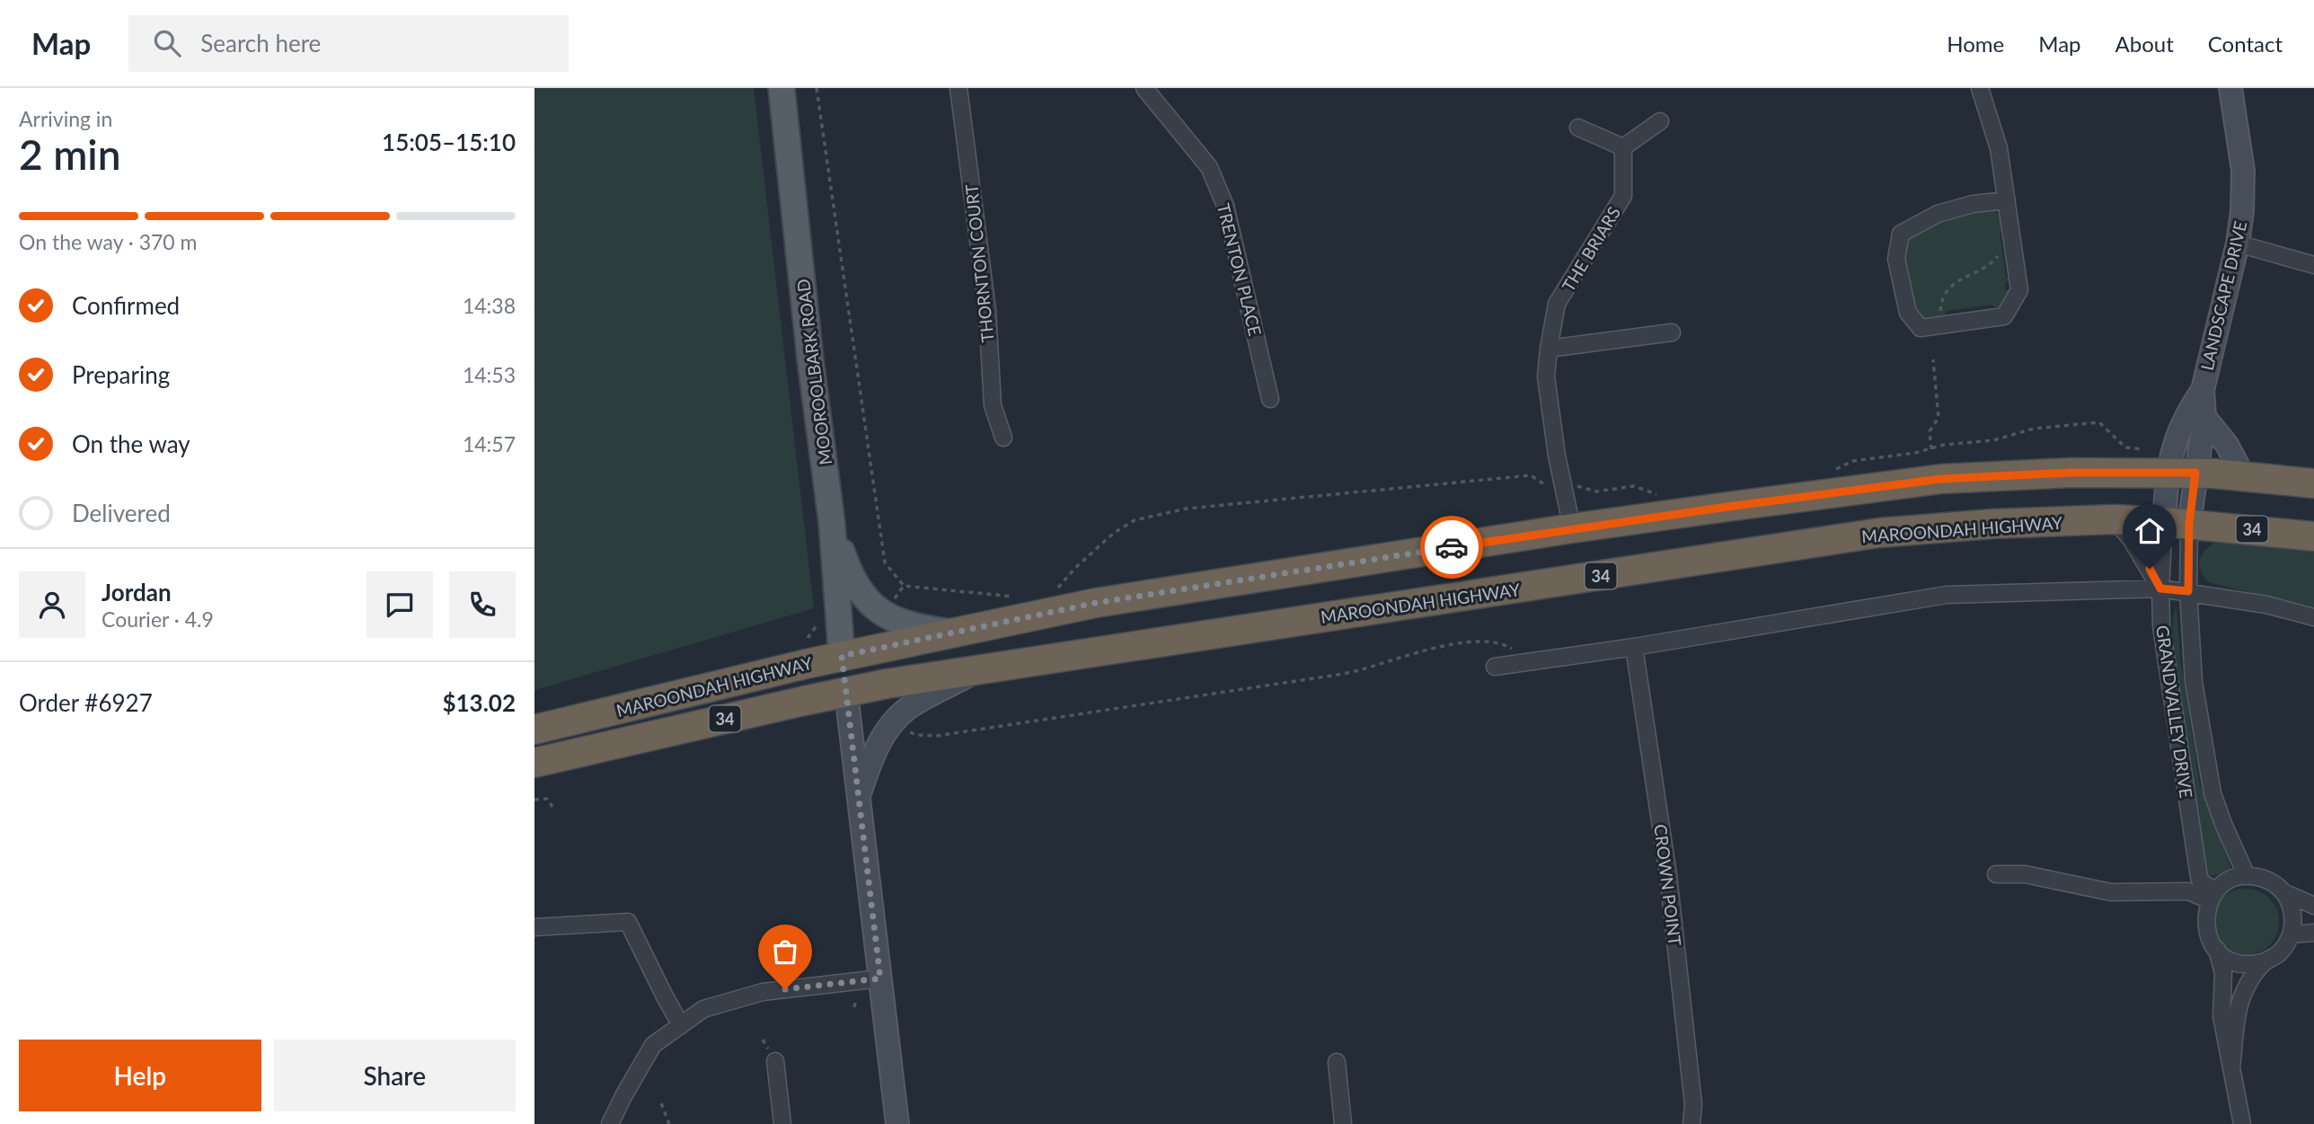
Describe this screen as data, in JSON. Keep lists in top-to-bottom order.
{
  "streets": {
    "highway": ["MAROONDAH HIGHWAY", "34"],
    "main road": ["LANDSCAPE DRIVE", "MOOROOLBARK ROAD"],
    "street": [
      "THE BRIARS",
      "THORNTON COURT",
      "TRENTON PLACE",
      "GRANDVALLEY DRIVE",
      "CROWN POINT"
    ]
  },
  "crossings": [
    ["THE BRIARS", "MAROONDAH HIGHWAY"],
    ["LANDSCAPE DRIVE", "MAROONDAH HIGHWAY"],
    ["LANDSCAPE DRIVE", "GRANDVALLEY DRIVE"],
    ["MOOROOLBARK ROAD", "MAROONDAH HIGHWAY"],
    ["MAROONDAH HIGHWAY", "GRANDVALLEY DRIVE"]
  ],
  "page": {
    "header": "Map",
    "search": "Search here",
    "nav": [
      "Home",
      "Map",
      "About",
      "Contact"
    ],
    "heading": ["2 min", "Arriving in", "15:05–15:10"],
    "panel": [
      "Jordan",
      "Courier · 4.9",
      "Order #6927",
      "$13.02"
    ],
    "bar": "On the way · 370 m",
    "list": [
      ["Confirmed", "14:38"],
      ["Preparing", "14:53"],
      ["On the way", "14:57"],
      "Delivered"
    ],
    "buttons": ["Help", "Share"]
  }
}
